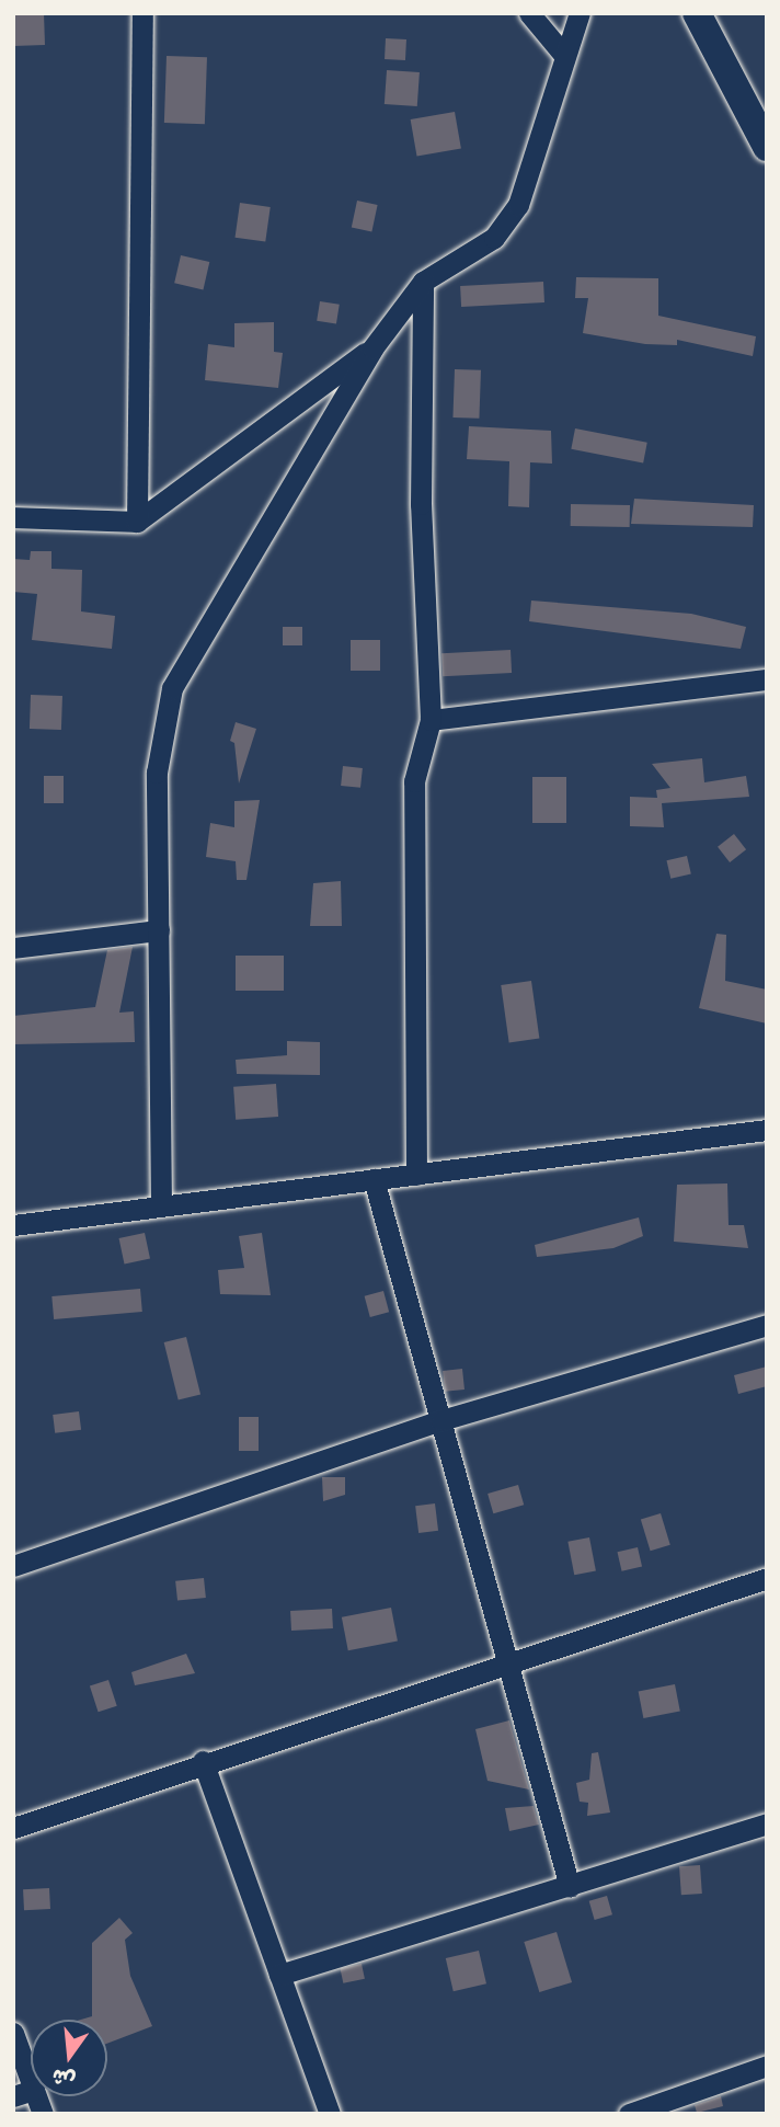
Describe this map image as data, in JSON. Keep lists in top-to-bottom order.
{
  "north": "bottom"
}
